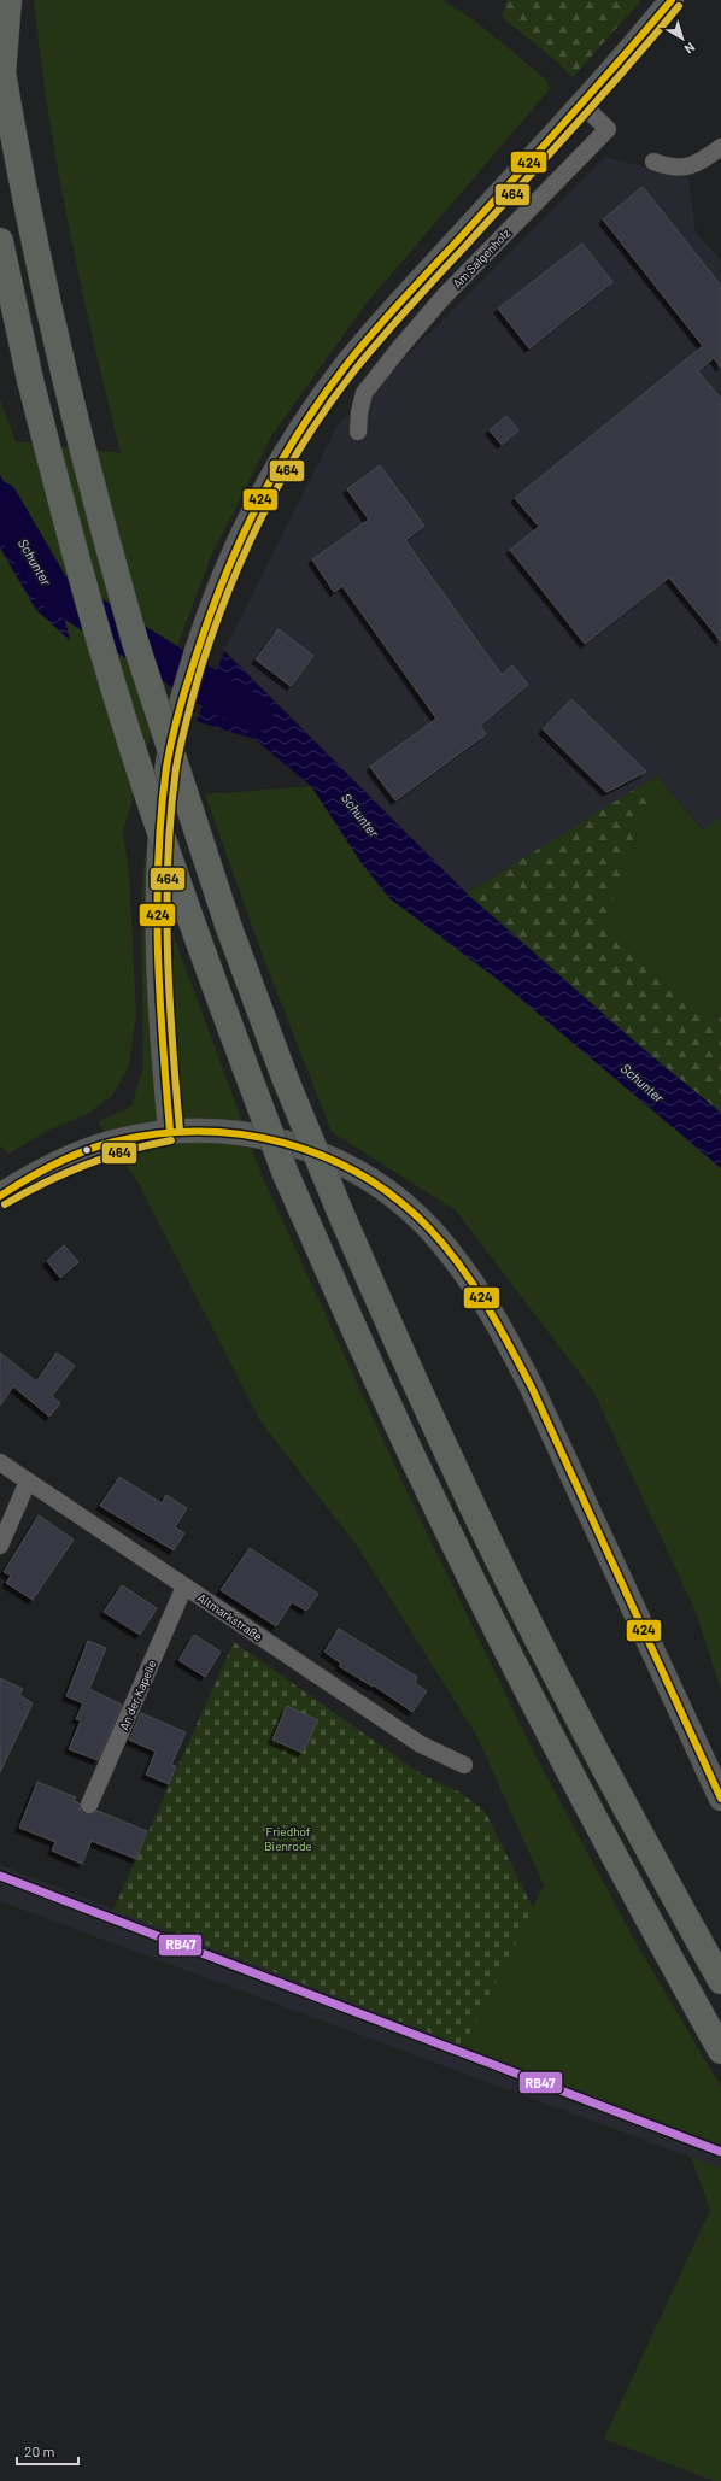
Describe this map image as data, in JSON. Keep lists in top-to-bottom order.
{
  "streets": {
    "street": ["Am Salgenholz", "Altmarkstraße", "An der Kapelle"]
  },
  "crossings": [
    ["Altmarkstraße", "An der Kapelle"]
  ],
  "water": ["Schunter"],
  "parks": ["Friedhof Bienrode"],
  "lines": ["transit line 424", "transit line 464", "transit line RB47"],
  "scale_bar": "20 m",
  "north": "bottom right"
}
